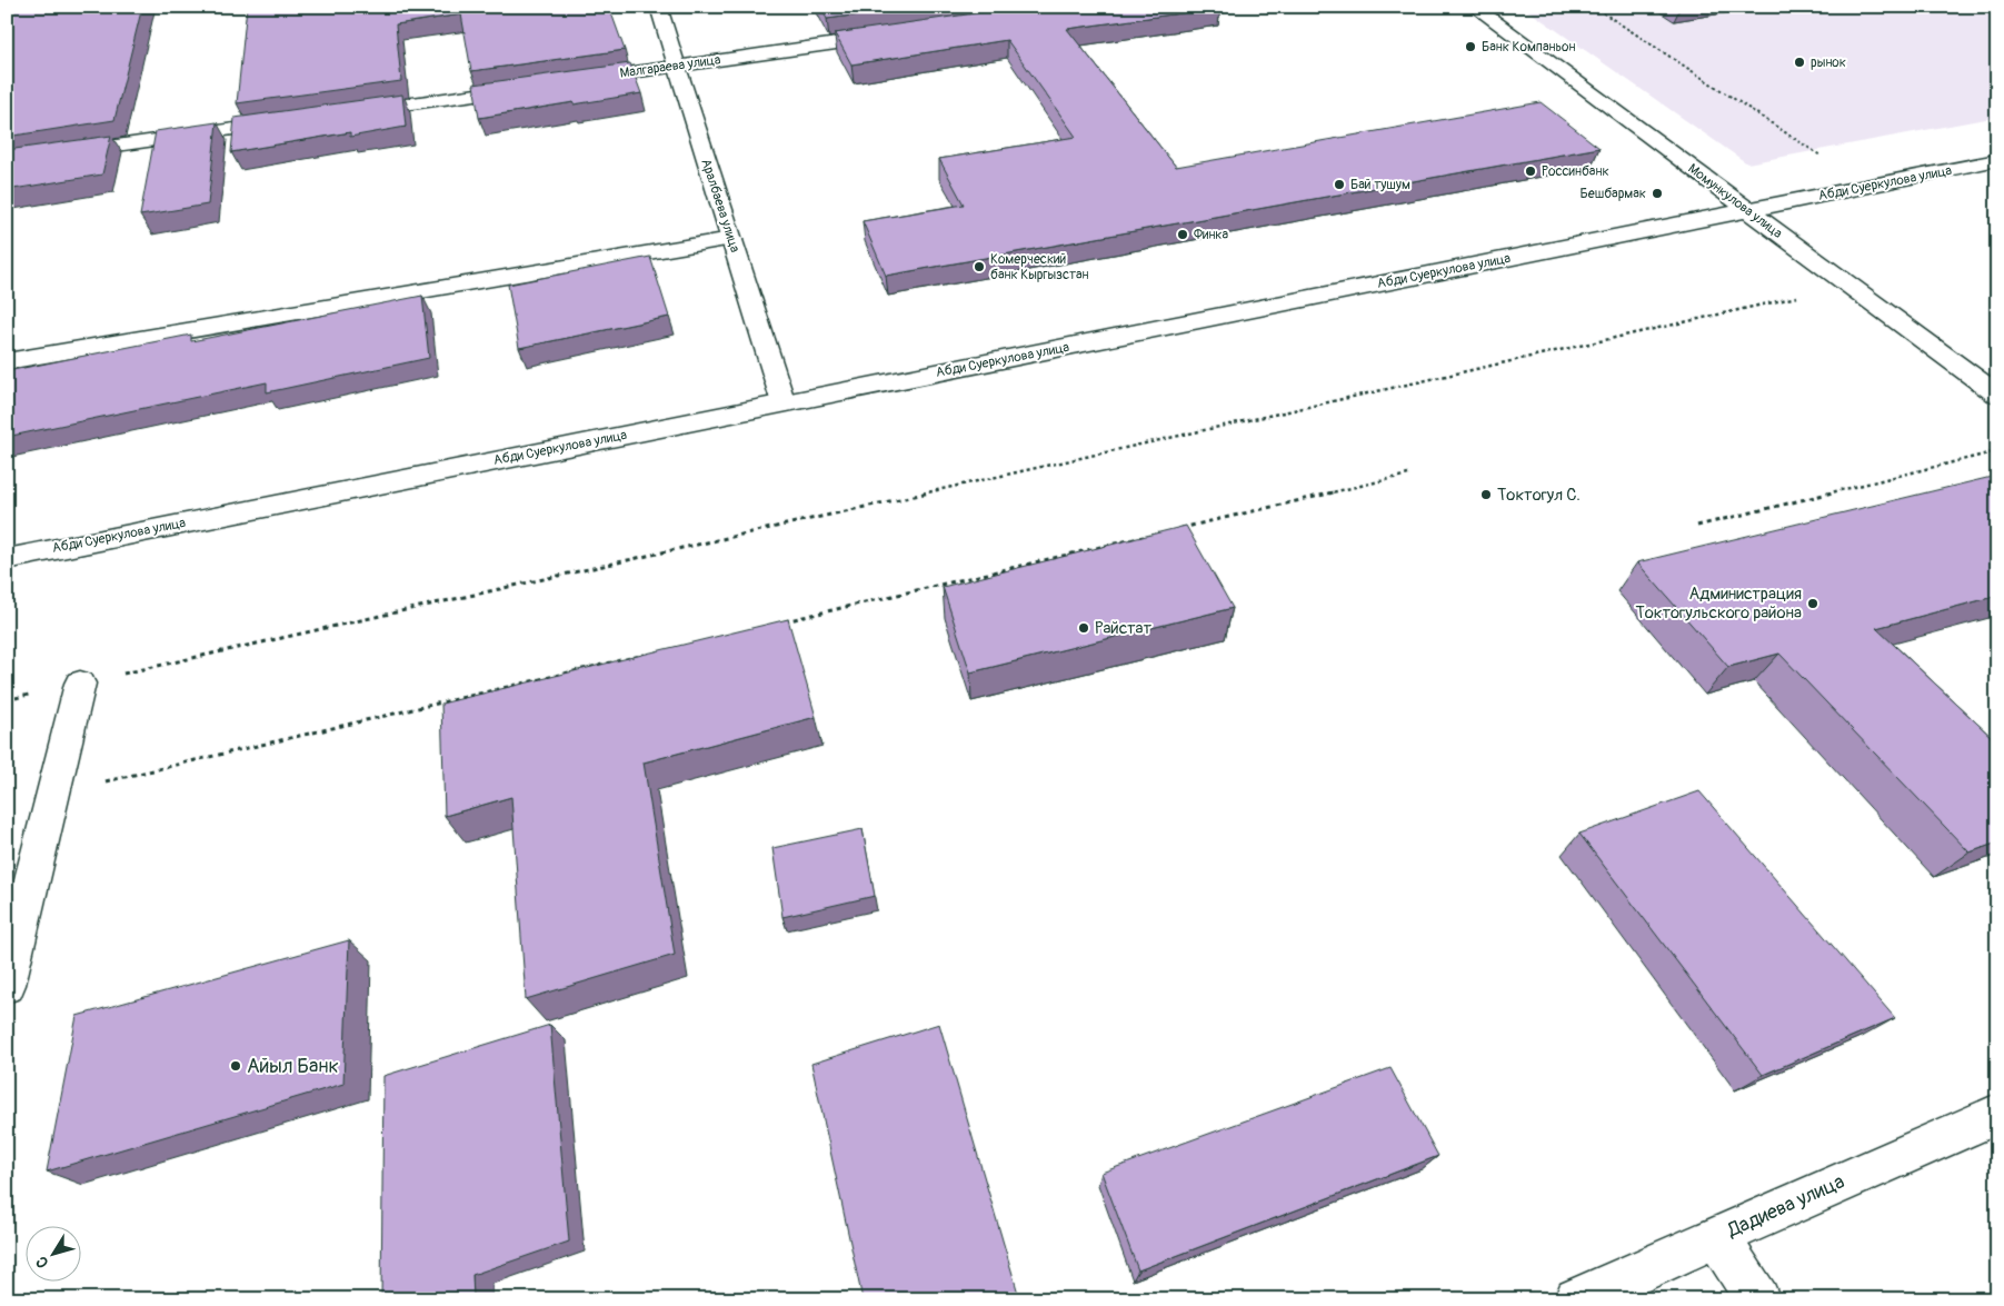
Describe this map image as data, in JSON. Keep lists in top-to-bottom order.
{
  "streets": {
    "street": [
      "Малгараева улица",
      "Абди Суеркулова улица",
      "Момункулова улица",
      "Аралбаева улица",
      "Дадиева улица"
    ]
  },
  "crossings": [
    ["Малгараева улица", "Аралбаева улица"],
    ["Абди Суеркулова улица", "Момункулова улица"],
    ["Абди Суеркулова улица", "Аралбаева улица"]
  ],
  "places": [
    "Банк Компаньон",
    "рынок",
    "Россинбанк",
    "Бай тушум",
    "Бешбармак",
    "Финка",
    "Комерческий банк Кыргызстан",
    "Токтогул С.",
    "Администрация Токтогульского района",
    "Райстат",
    "Айыл Банк"
  ],
  "north": "bottom left"
}
